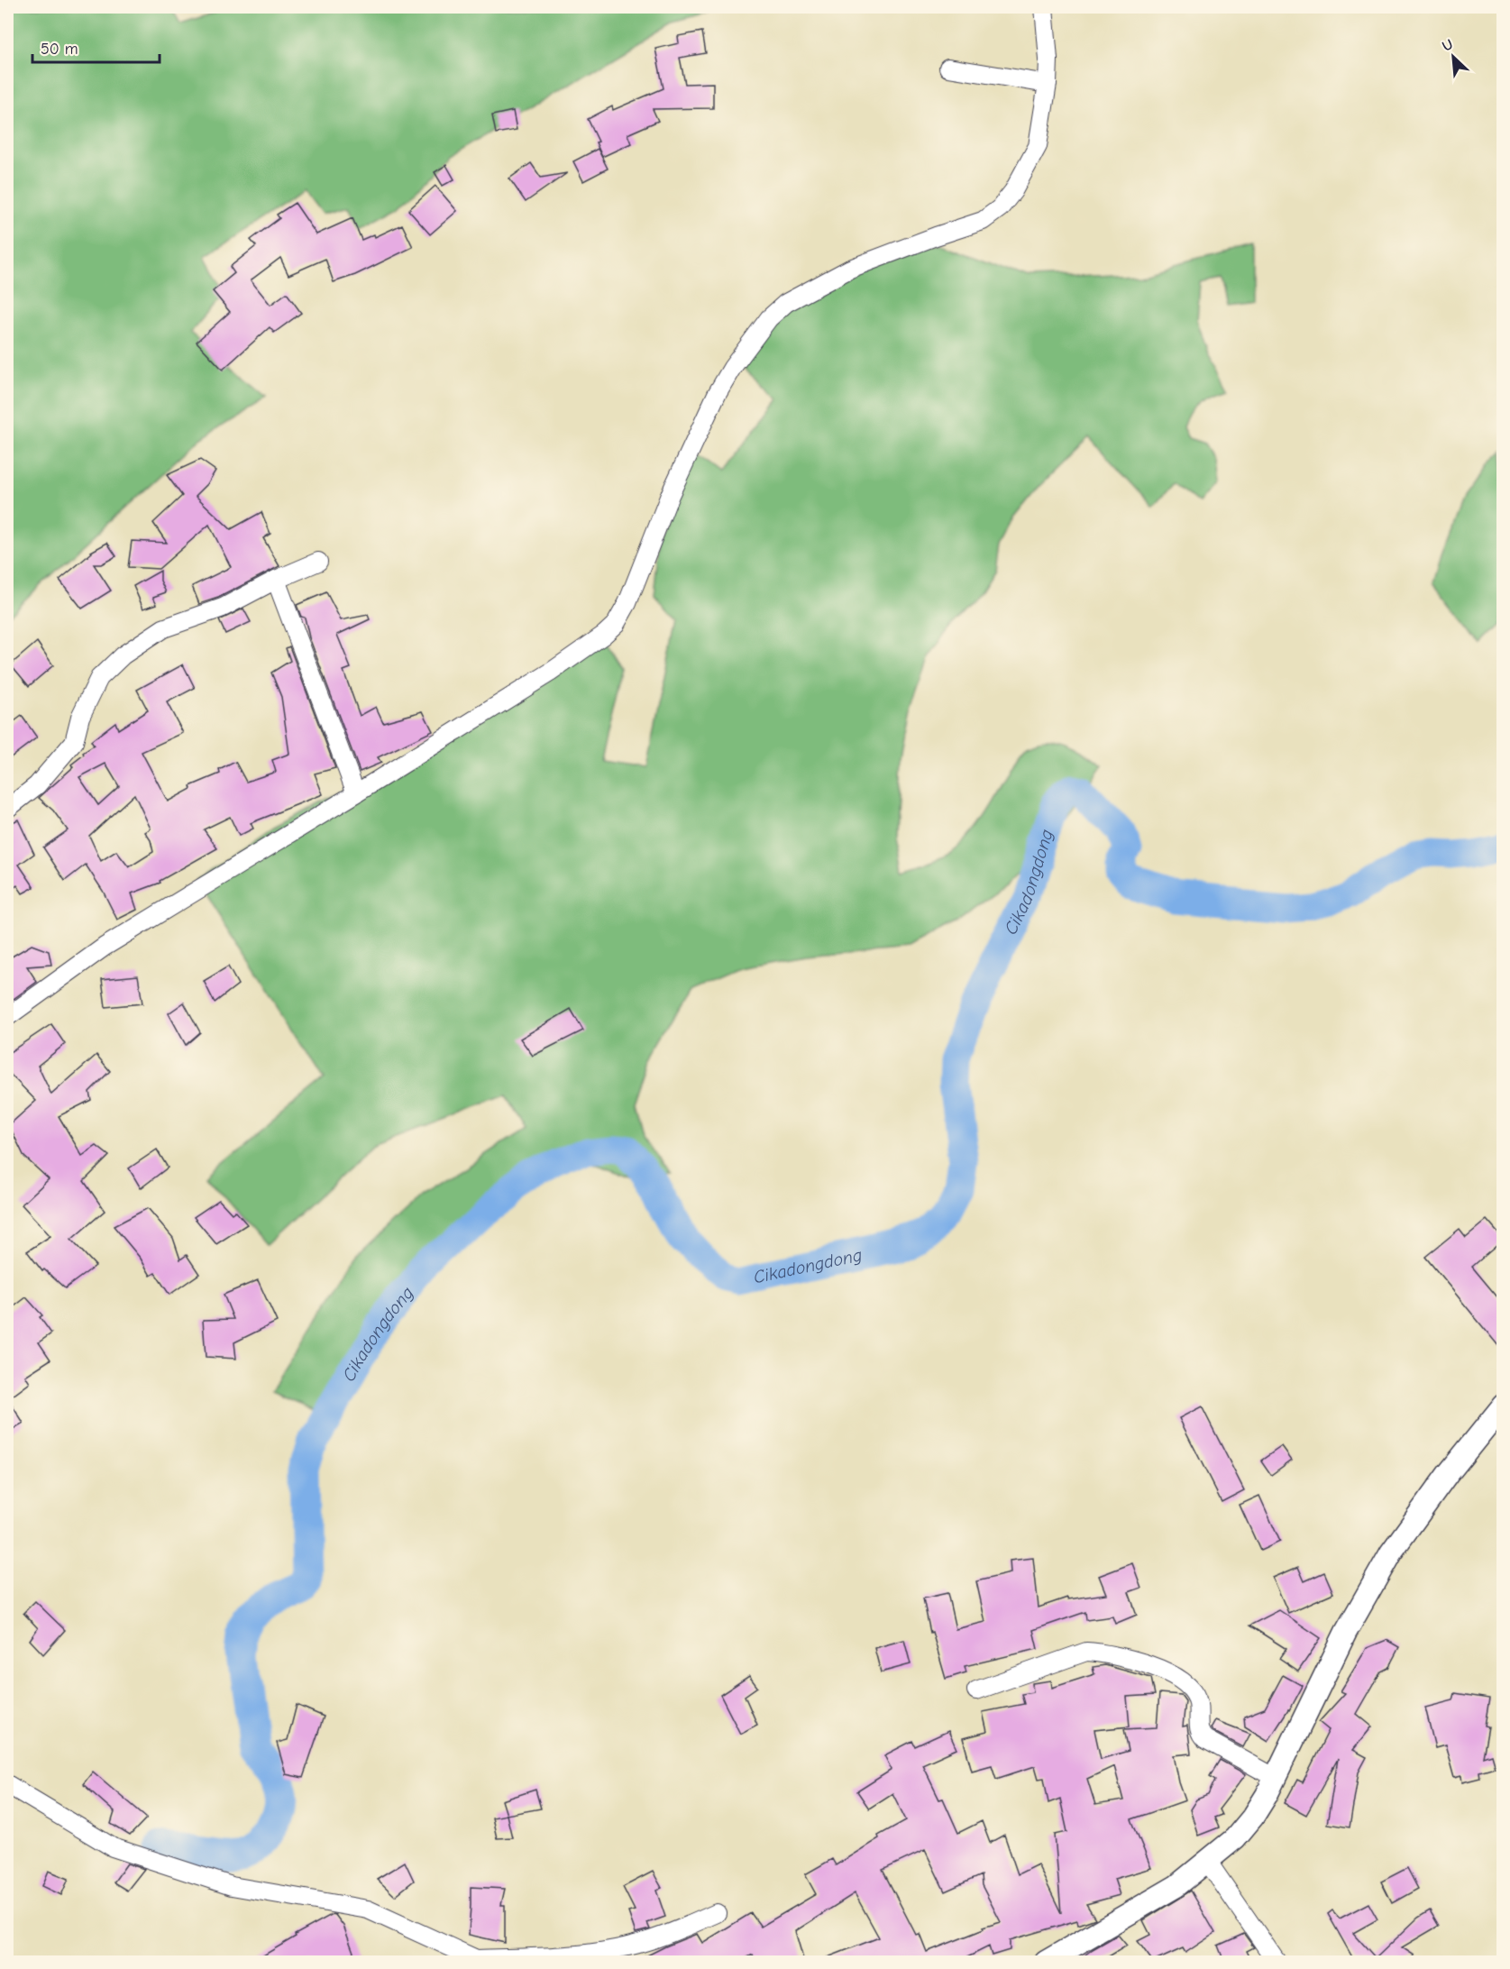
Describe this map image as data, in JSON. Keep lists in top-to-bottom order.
{
  "water": ["Cikadongdong"],
  "scale_bar": "50 m",
  "north": "top left"
}
